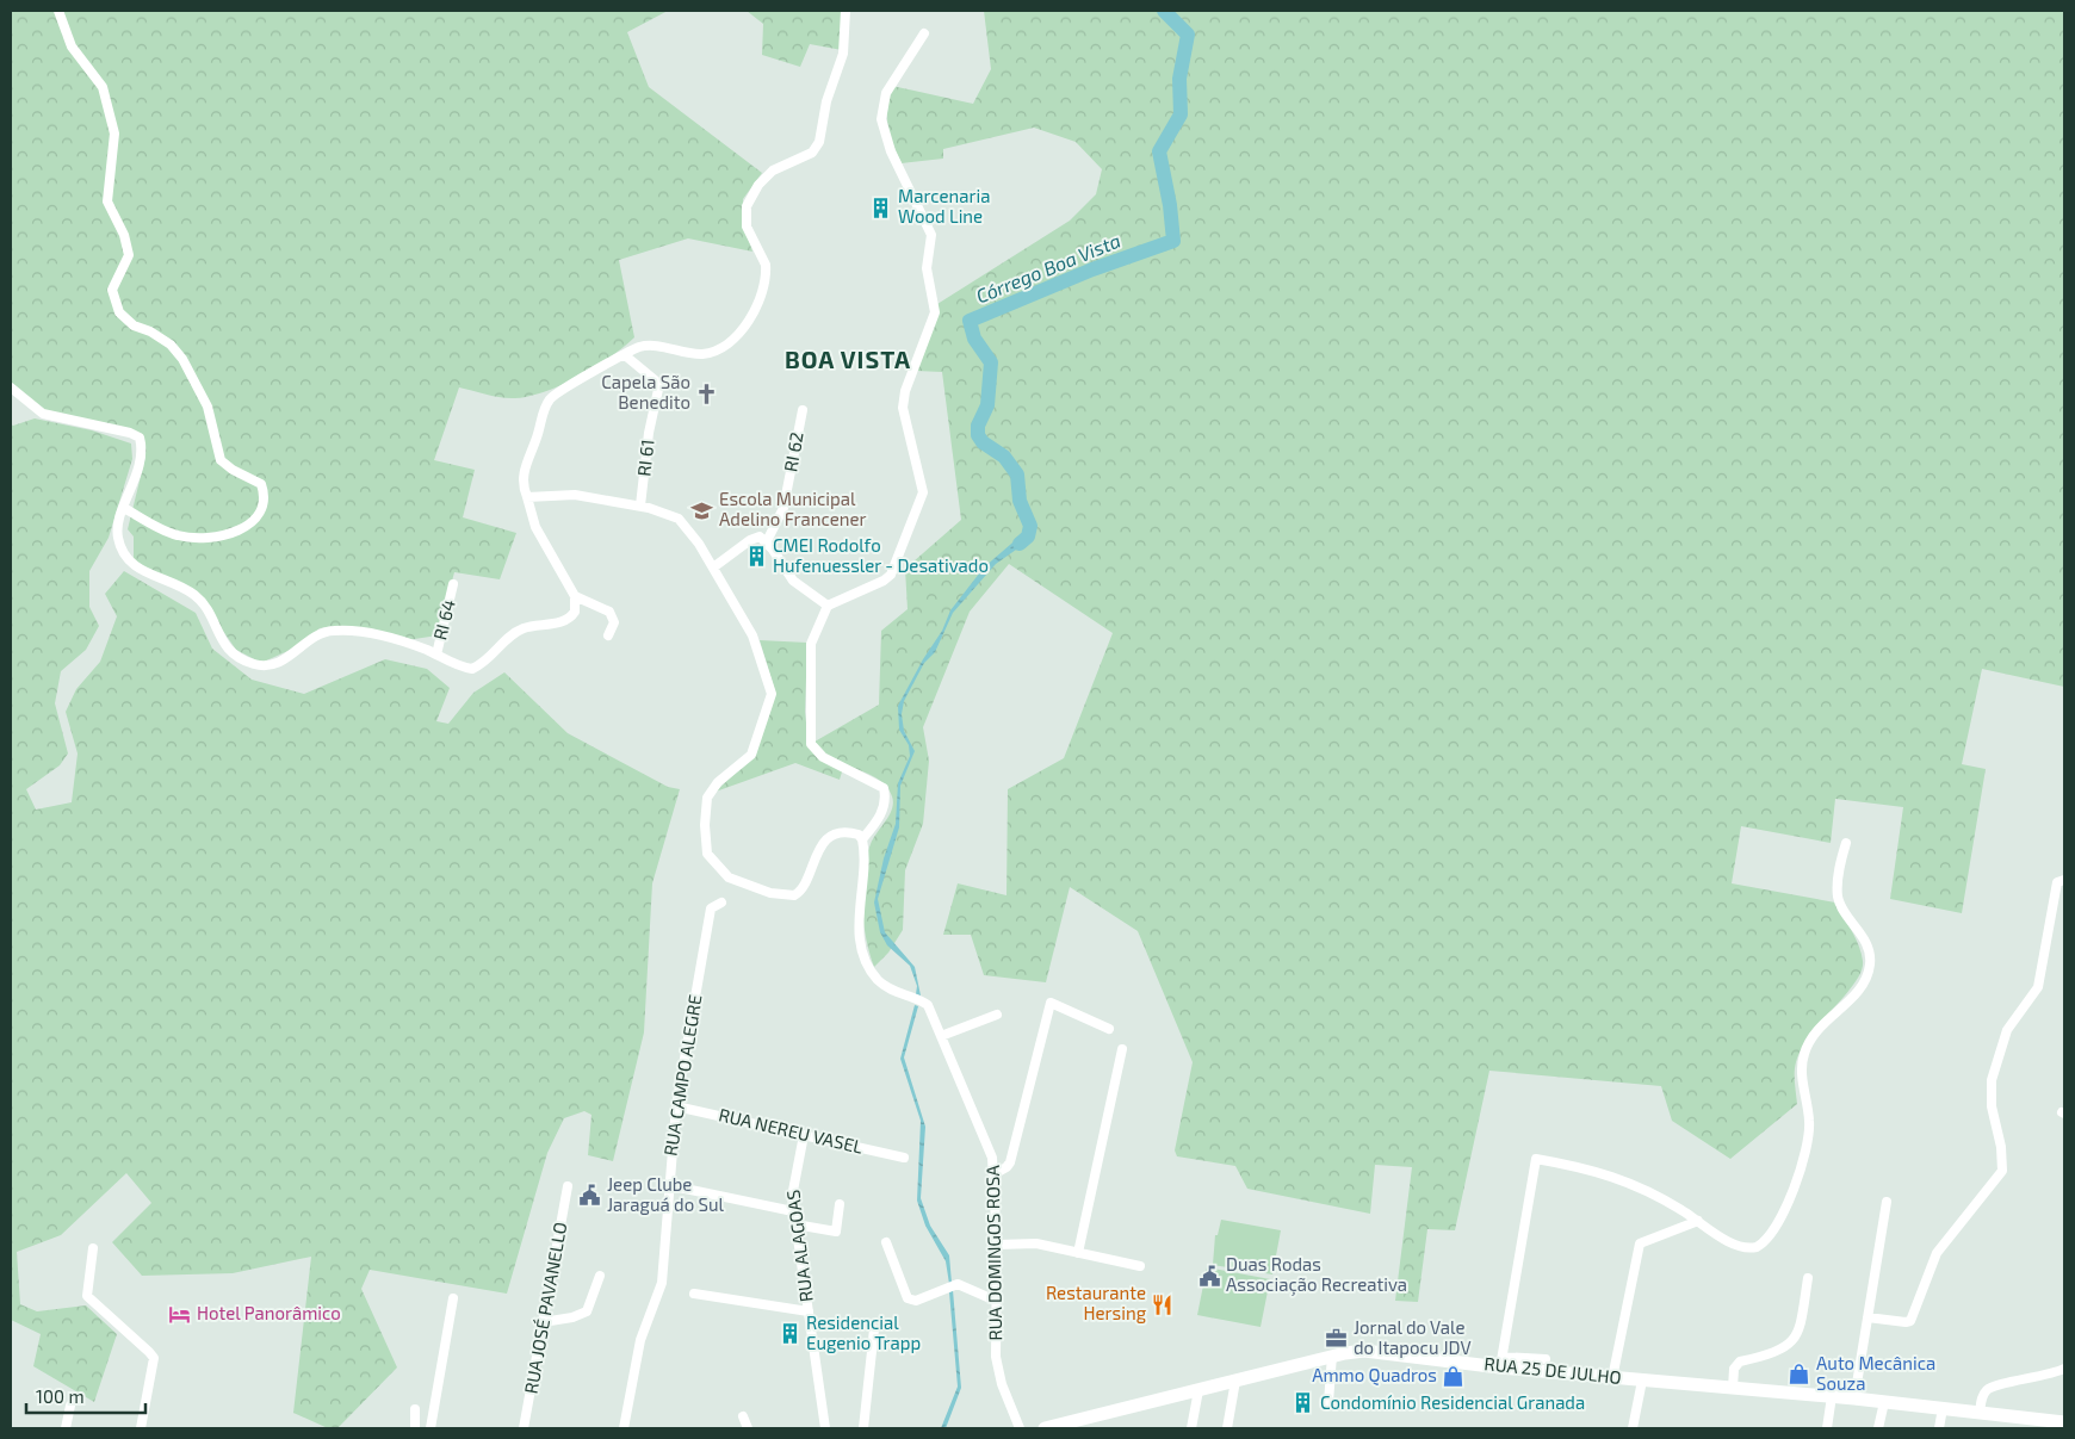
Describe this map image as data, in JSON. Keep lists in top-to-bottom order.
{
  "streets": {
    "main road": ["RUA 25 DE JULHO"],
    "street": [
      "RI 62",
      "RI 61",
      "RI 64",
      "RUA CAMPO ALEGRE",
      "RUA NEREU VASEL",
      "RUA ALAGOAS",
      "RUA DOMINGOS ROSA",
      "RUA JOSÉ PAVANELLO"
    ]
  },
  "crossings": [
    ["RUA CAMPO ALEGRE", "RUA NEREU VASEL"],
    ["RUA NEREU VASEL", "RUA ALAGOAS"]
  ],
  "districts": ["BOA VISTA"],
  "water": ["Córrego Boa Vista"],
  "places": {
    "building": [
      "Marcenaria Wood Line",
      "CMEI Rodolfo Hufenuessler - Desativado",
      "Residencial Eugenio Trapp",
      "Condomínio Residencial Granada"
    ],
    "church": ["Capela São Benedito"],
    "school or university": ["Escola Municipal Adelino Francener"],
    "public building": ["Jeep Clube Jaraguá do Sul", "Duas Rodas Associação Recreativa"],
    "restaurant": ["Restaurante Hersing"],
    "hotel": ["Hotel Panorâmico"],
    "office": ["Jornal do Vale do Itapocu JDV"],
    "shop": ["Auto Mecânica Souza", "Ammo Quadros"]
  },
  "scale_bar": "100 m"
}
